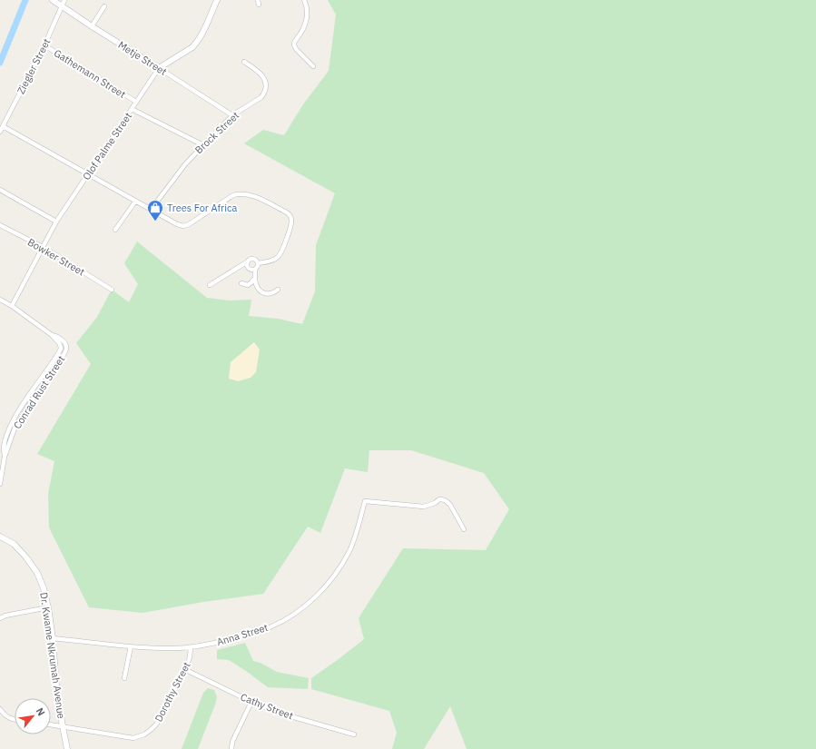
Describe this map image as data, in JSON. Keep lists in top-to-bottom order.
{
  "streets": {
    "street": [
      "Metje Street",
      "Ziegler Street",
      "Gathemann Street",
      "Brock Street",
      "Olof Palme Street",
      "Bowker Street",
      "Conrad Rust Street",
      "Anna Street",
      "Dr. Kwame Nkrumah Avenue",
      "Dorothy Street",
      "Cathy Street"
    ]
  },
  "crossings": [
    ["Metje Street", "Ziegler Street"],
    ["Metje Street", "Brock Street"],
    ["Metje Street", "Olof Palme Street"],
    ["Ziegler Street", "Gathemann Street"],
    ["Gathemann Street", "Brock Street"],
    ["Gathemann Street", "Olof Palme Street"],
    ["Olof Palme Street", "Bowker Street"],
    ["Anna Street", "Dr. Kwame Nkrumah Avenue"],
    ["Anna Street", "Dorothy Street"],
    ["Dr. Kwame Nkrumah Avenue", "Dorothy Street"],
    ["Dorothy Street", "Cathy Street"]
  ],
  "places": {
    "shop": ["Trees For Africa"]
  },
  "north": "top right"
}
